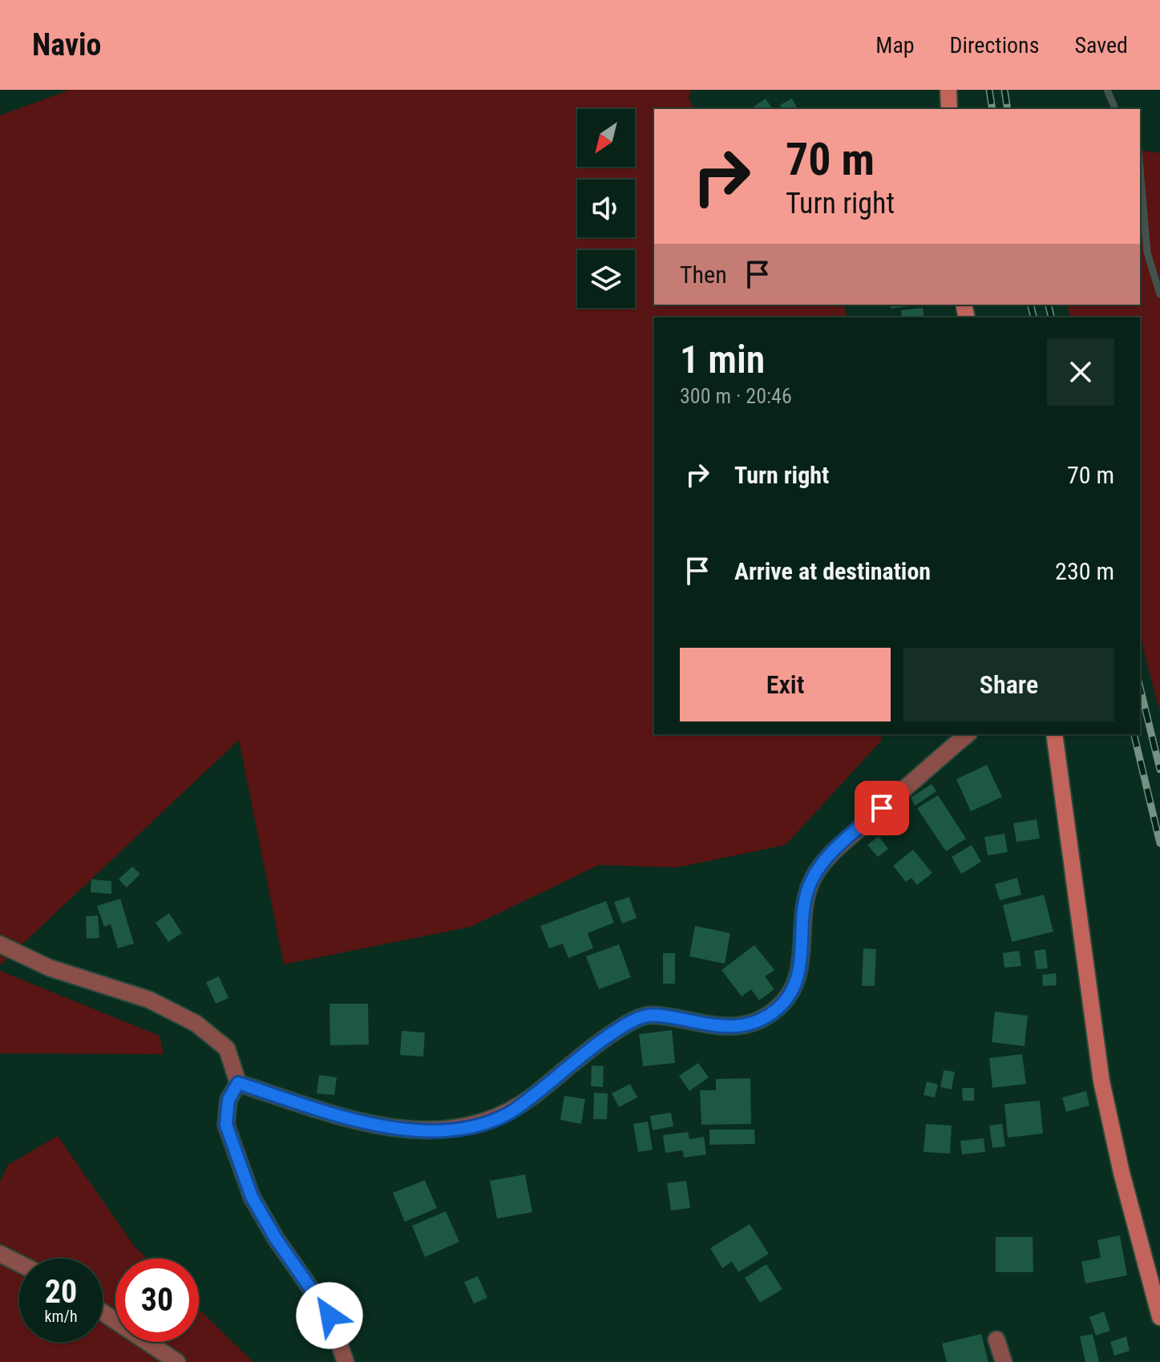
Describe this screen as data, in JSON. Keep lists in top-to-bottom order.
{
  "north": "bottom left",
  "page": {
    "header": "Navio",
    "nav": ["Map", "Directions", "Saved"],
    "turn": ["70 m", "Turn right"],
    "then": "Then",
    "heading": ["1 min", "300 m · 20:46"],
    "list": [
      {
        "name": "Turn right",
        "value": "70 m"
      },
      {
        "name": "Arrive at destination",
        "value": "230 m"
      }
    ],
    "buttons": ["Exit", "Share"],
    "speed": "20 km/h",
    "limit": "30"
  }
}
